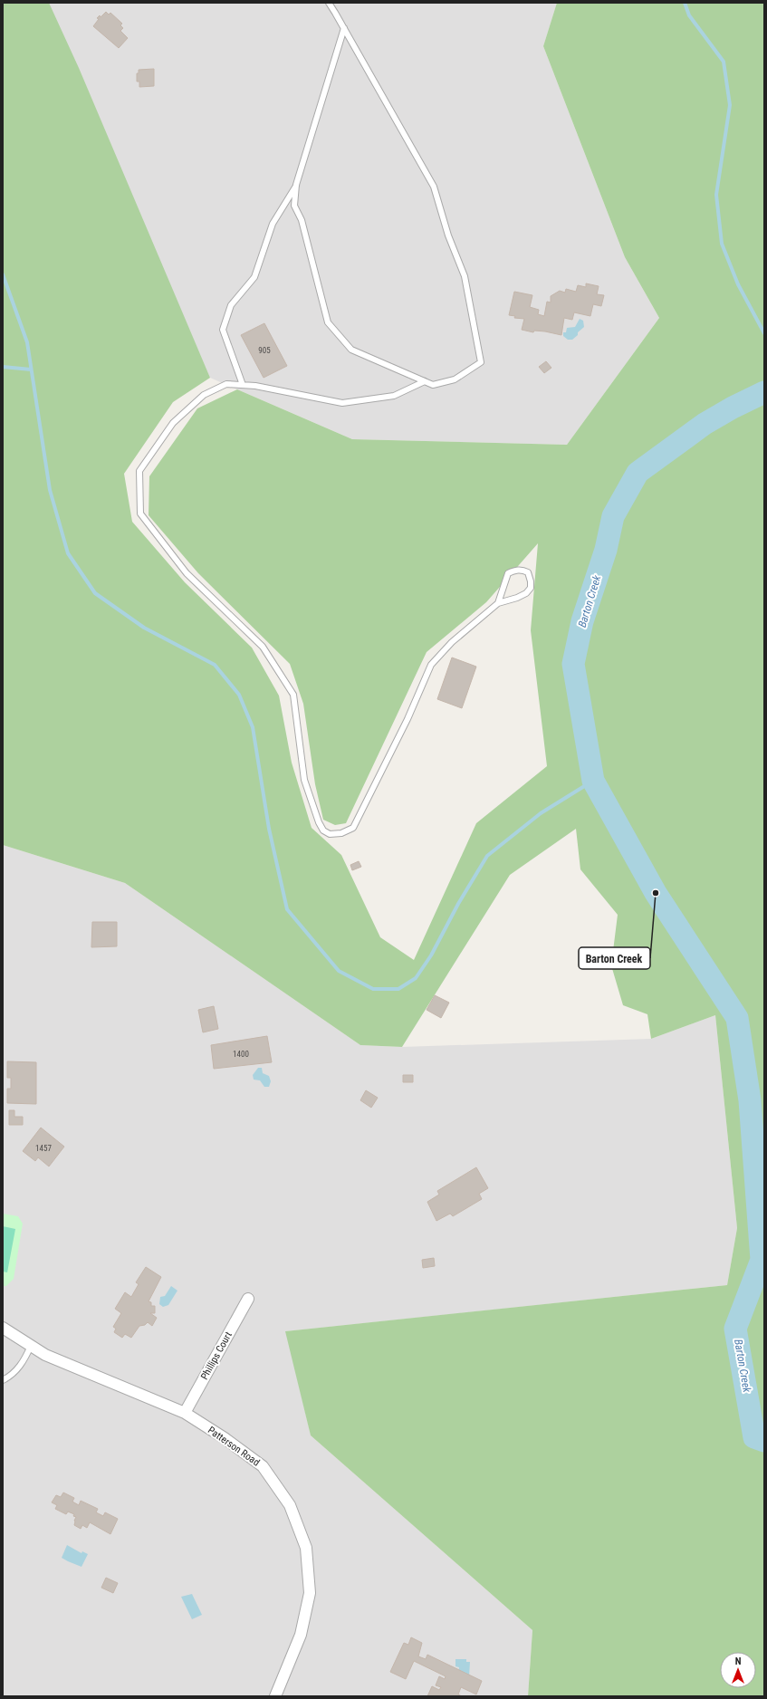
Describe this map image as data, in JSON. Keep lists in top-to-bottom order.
{
  "streets": {
    "street": ["Phillips Court", "Patterson Road"]
  },
  "crossings": [
    ["Phillips Court", "Patterson Road"]
  ],
  "water": ["Barton Creek"],
  "places": ["Barton Creek"],
  "house_numbers": ["905", "1400", "1457"],
  "north": "top"
}
